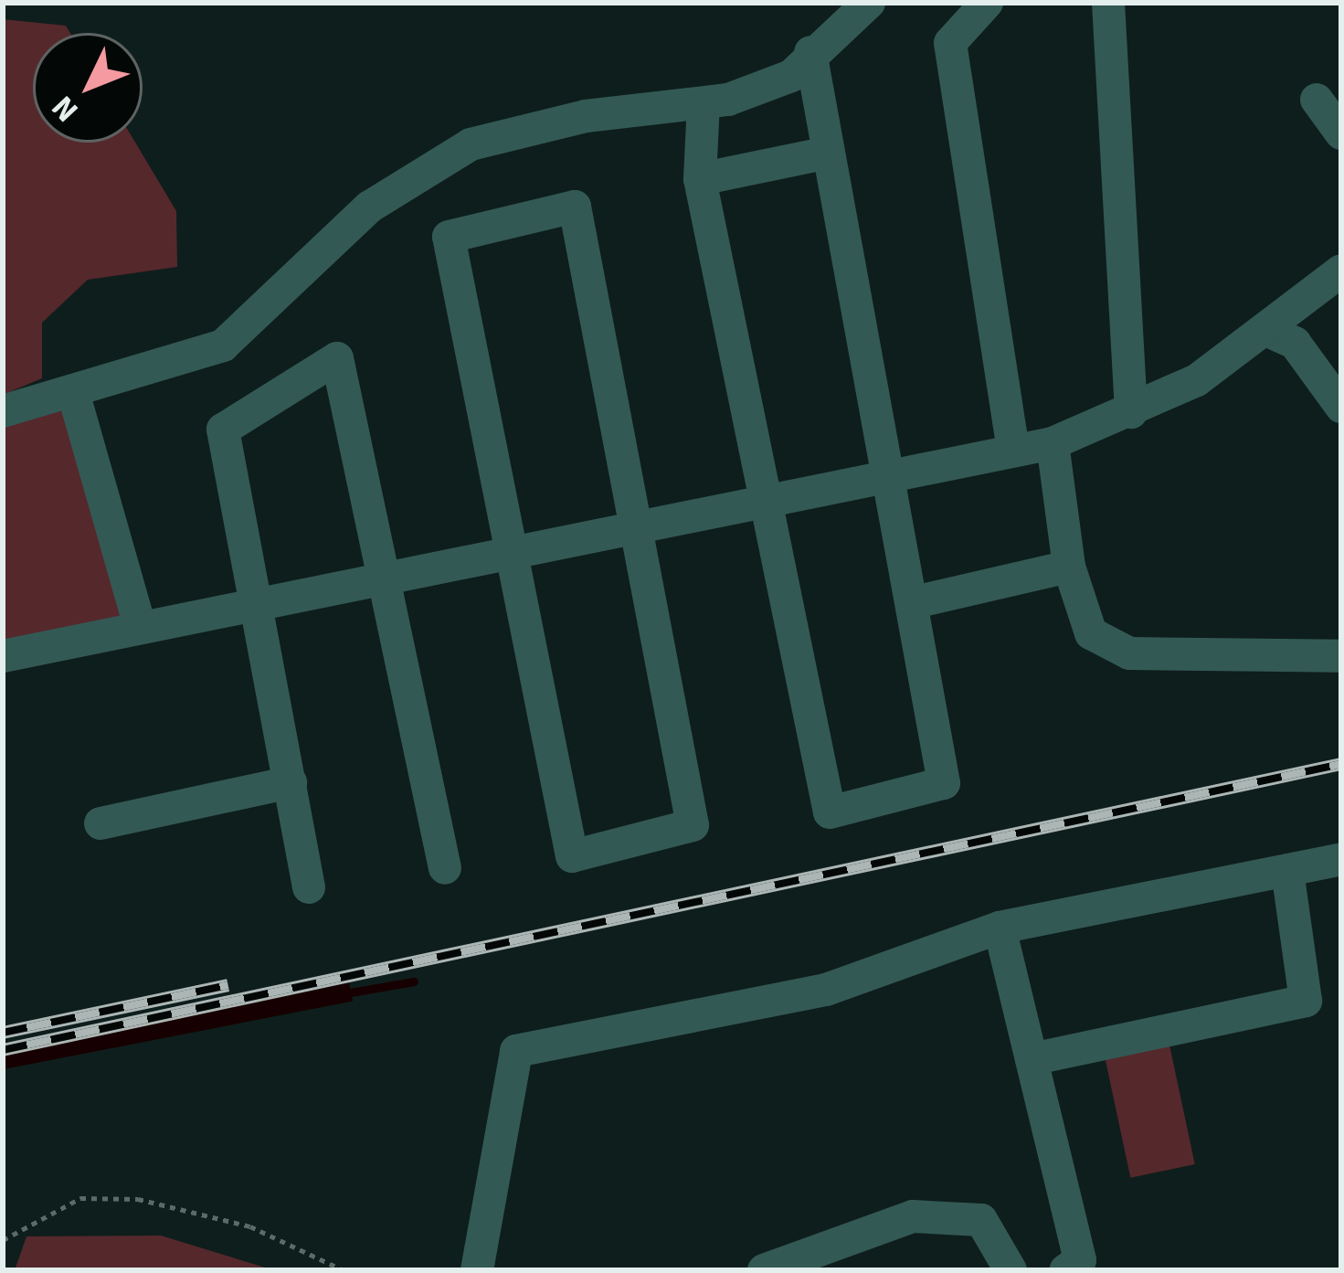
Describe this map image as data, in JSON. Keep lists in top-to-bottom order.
{
  "north": "bottom left"
}
